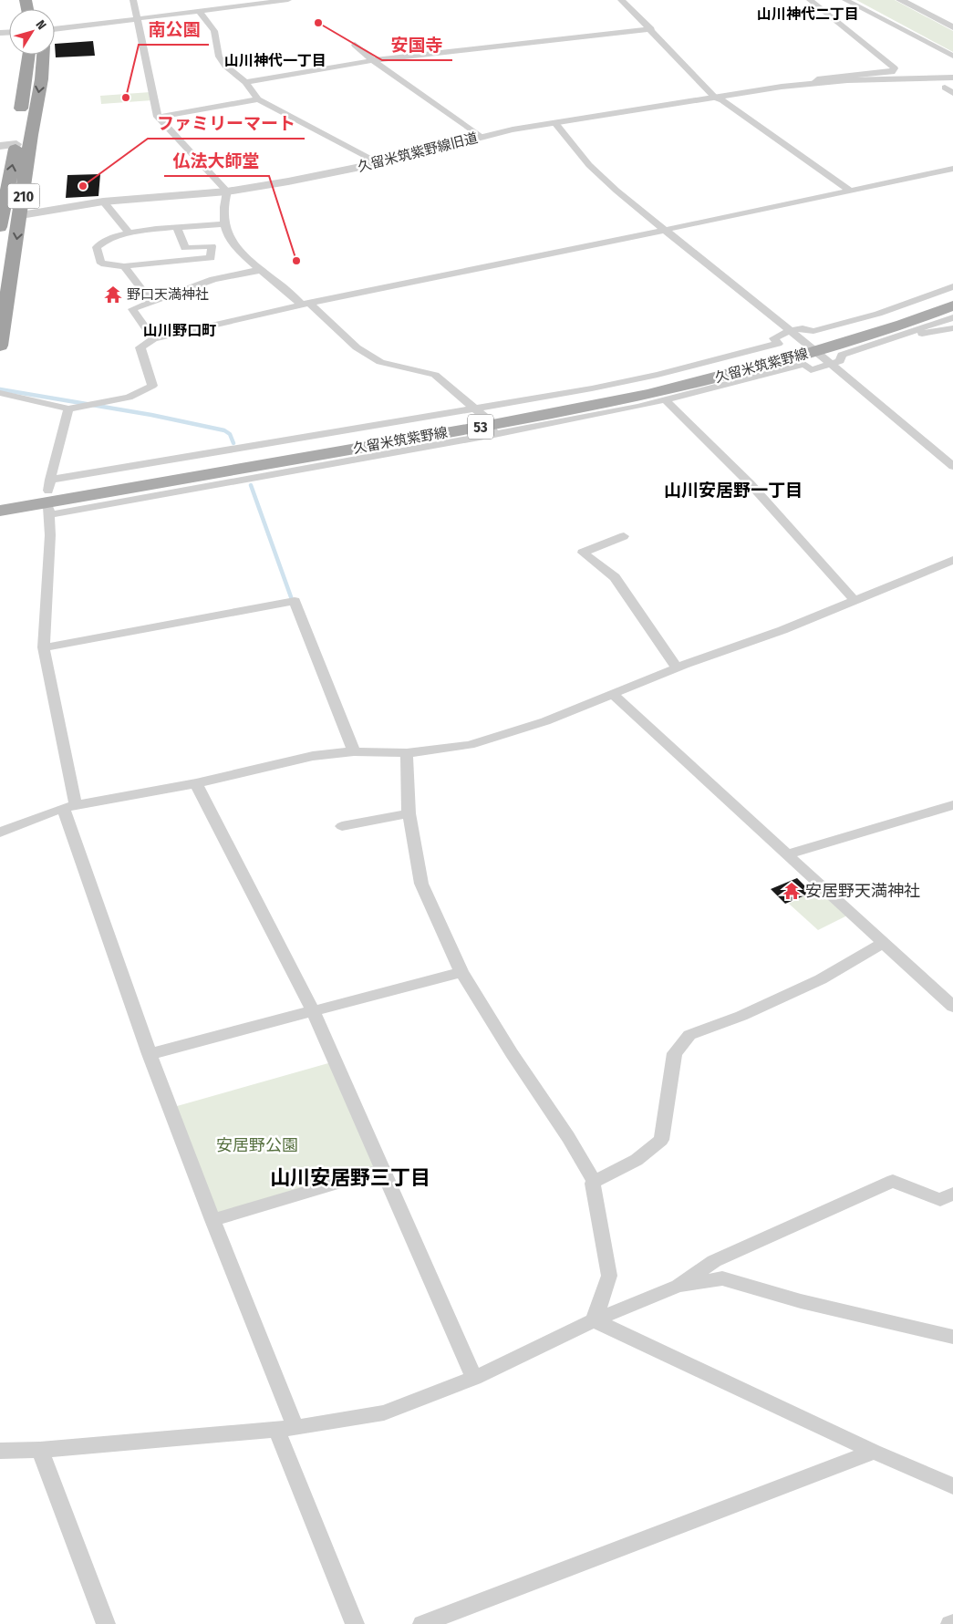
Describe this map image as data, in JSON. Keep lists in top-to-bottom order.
{
  "streets": {
    "highway": ["210"],
    "main road": ["久留米筑紫野線", "53"],
    "street": ["久留米筑紫野線旧道"]
  },
  "crossings": [
    ["久留米筑紫野線旧道", "210"]
  ],
  "districts": [
    "山川神代二丁目",
    "山川神代一丁目",
    "山川野口町",
    "山川安居野一丁目",
    "山川安居野三丁目"
  ],
  "parks": ["安居野公園"],
  "places": {
    "other": [
      "安国寺",
      "南公園",
      "ファミリーマート",
      "仏法大師堂"
    ],
    "temple": ["野口天満神社", "安居野天満神社"]
  },
  "north": "top right"
}
